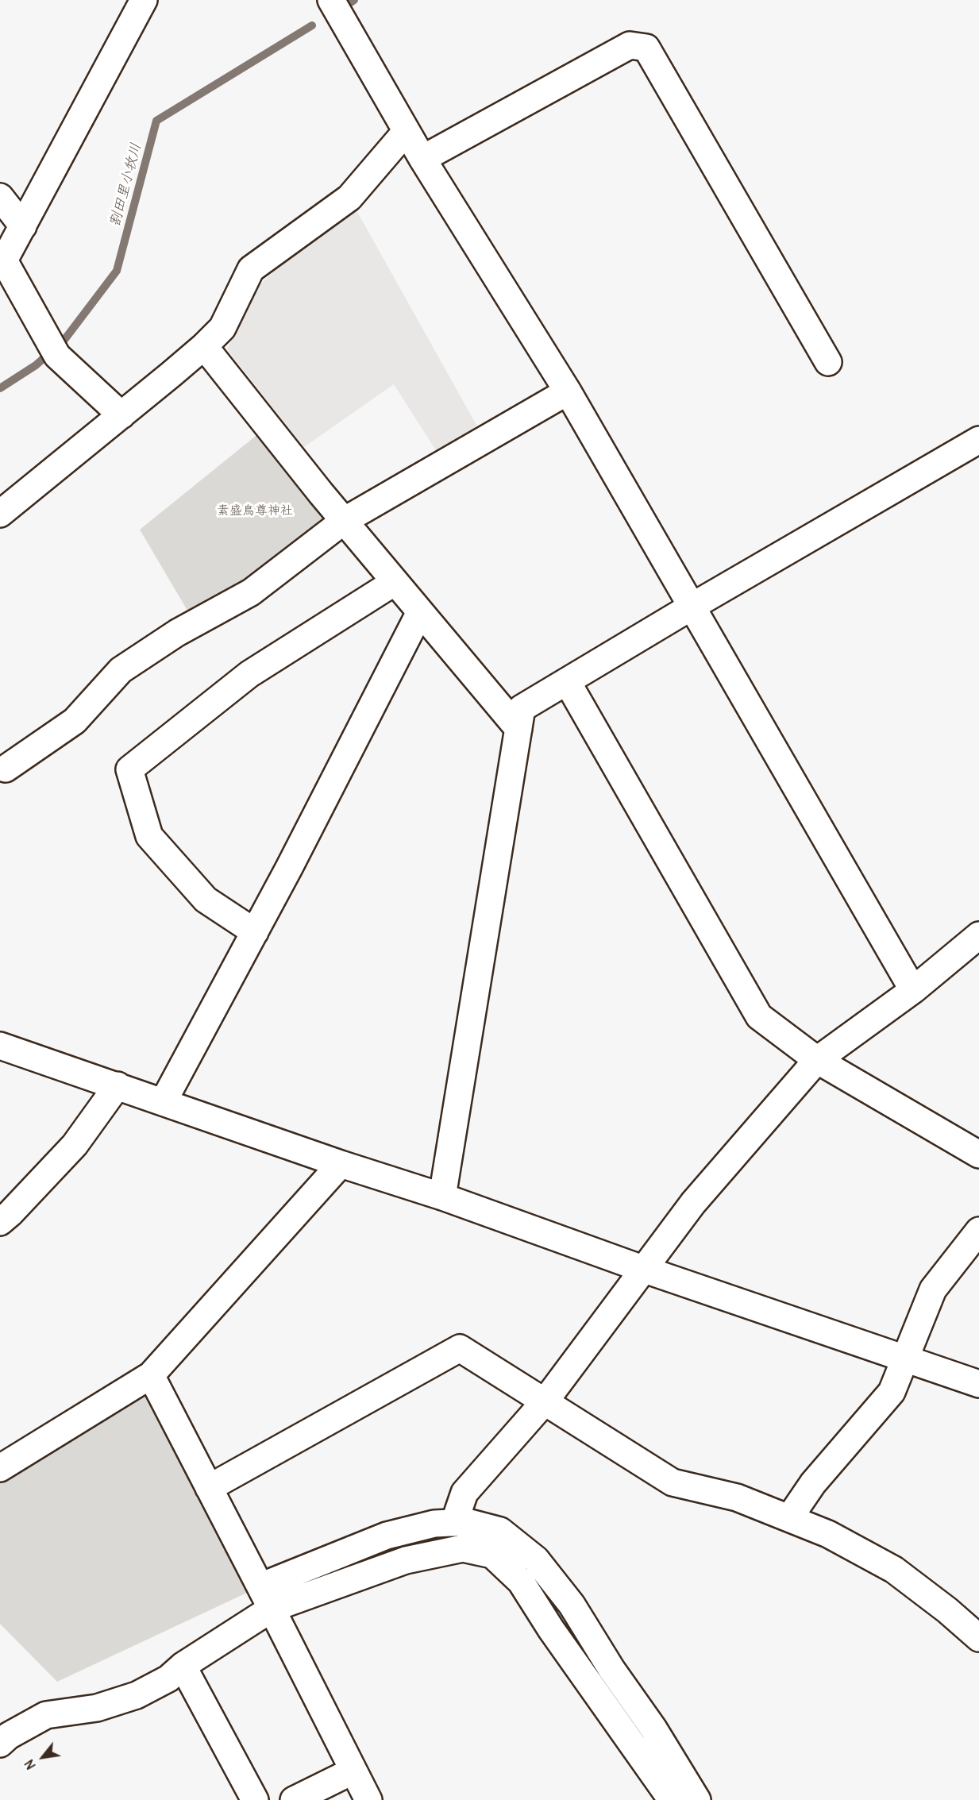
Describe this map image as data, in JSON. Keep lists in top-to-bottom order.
{
  "water": ["割田里小牧川"],
  "parks": ["素盛鳥尊神社"],
  "north": "bottom left"
}
